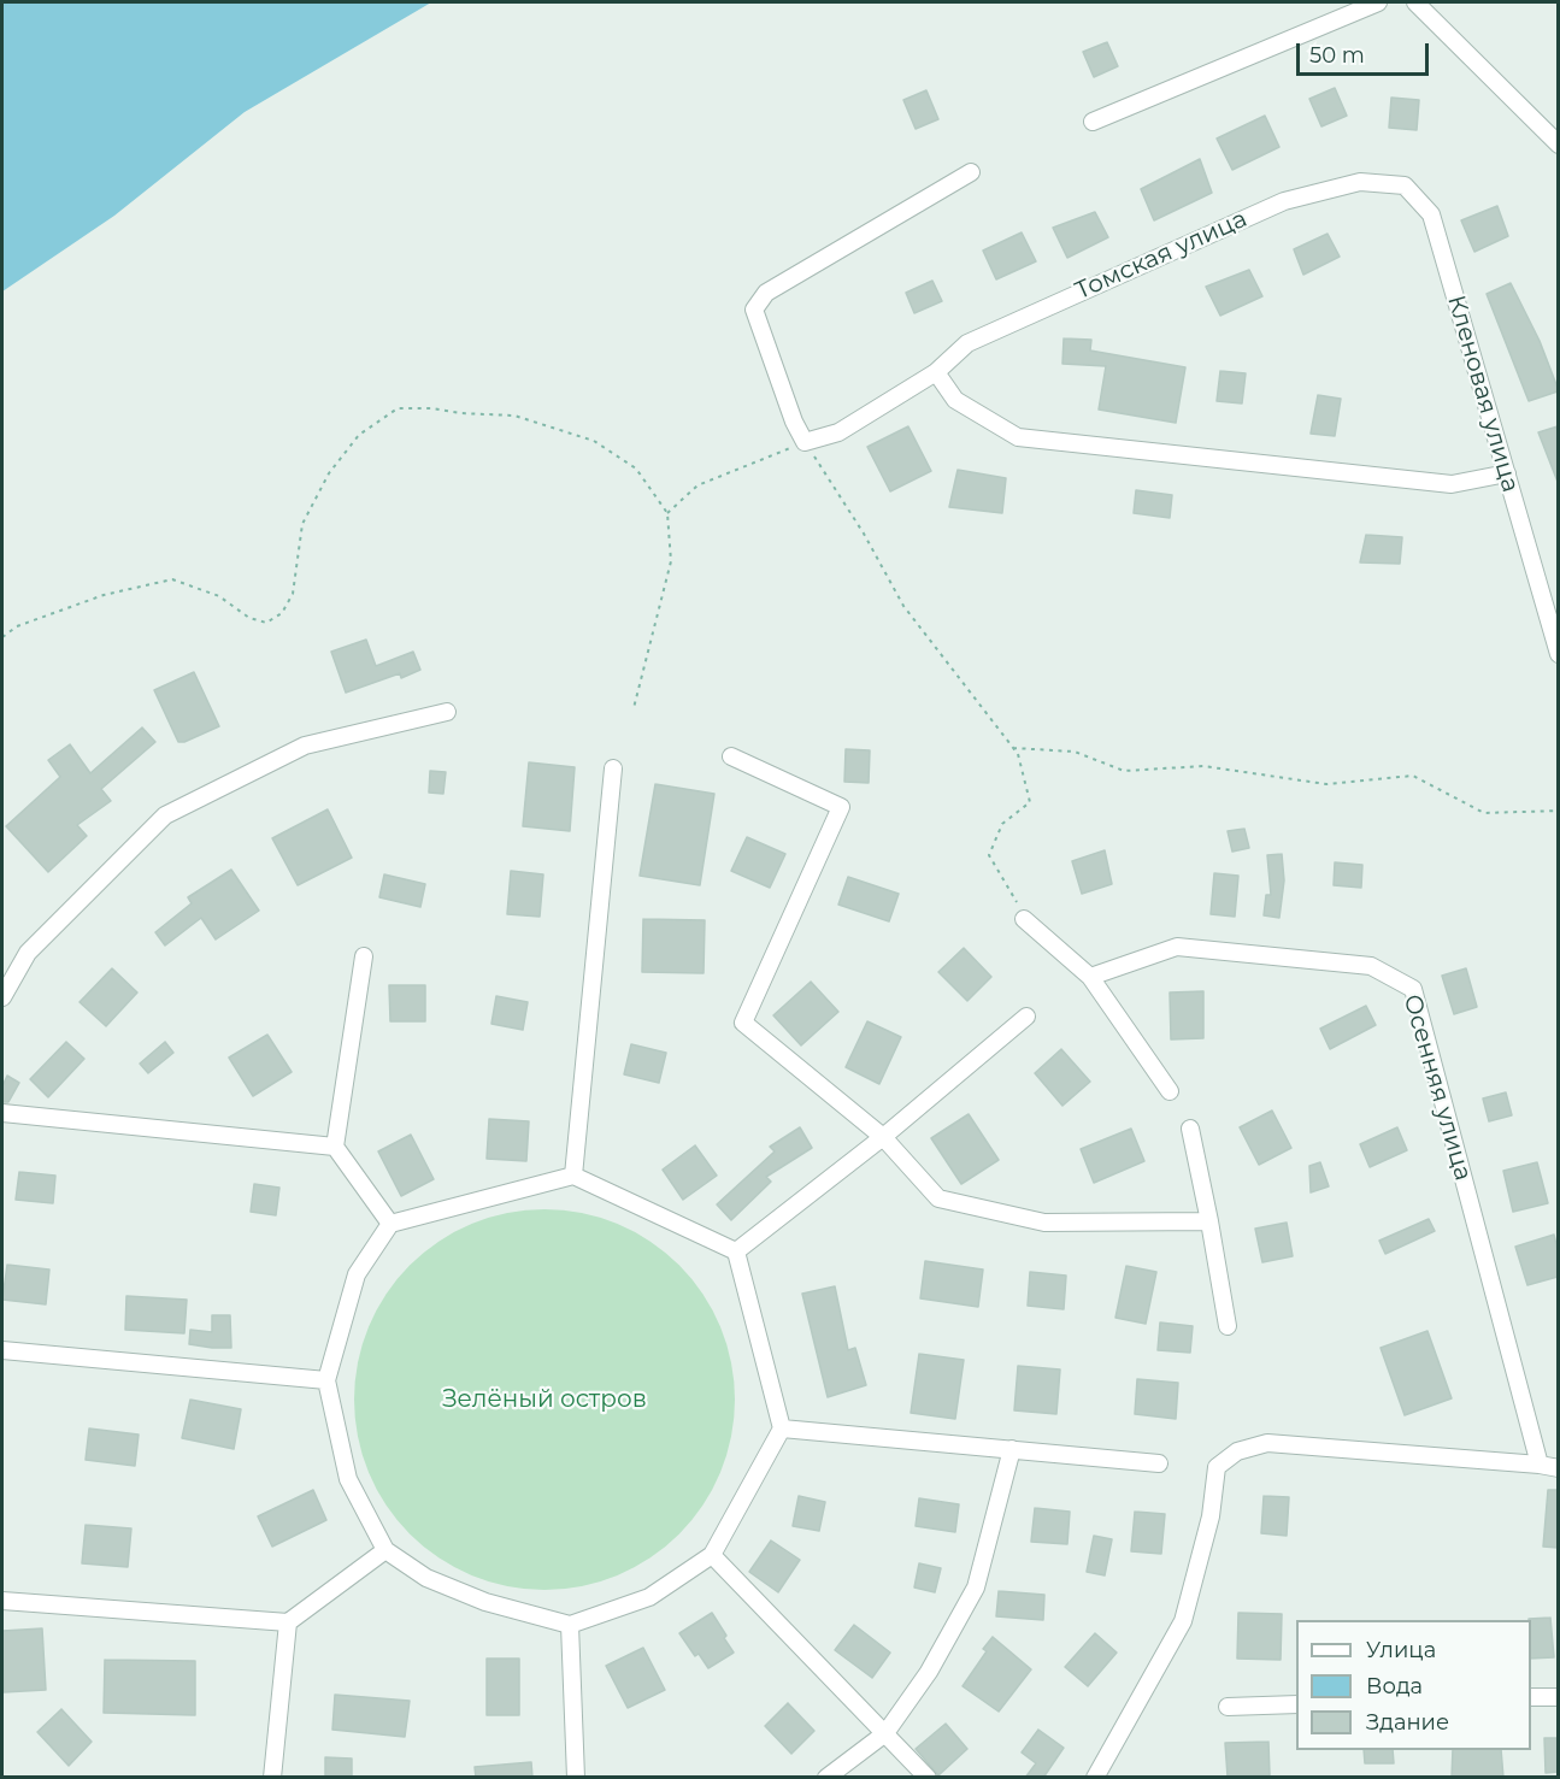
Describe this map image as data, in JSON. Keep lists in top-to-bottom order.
{
  "streets": {
    "street": ["Томская улица", "Кленовая улица", "Осенняя улица"]
  },
  "crossings": [
    ["Томская улица", "Кленовая улица"]
  ],
  "parks": ["Зелёный остров"],
  "legend": ["Улица", "Вода", "Здание"],
  "scale_bar": "50 m"
}
